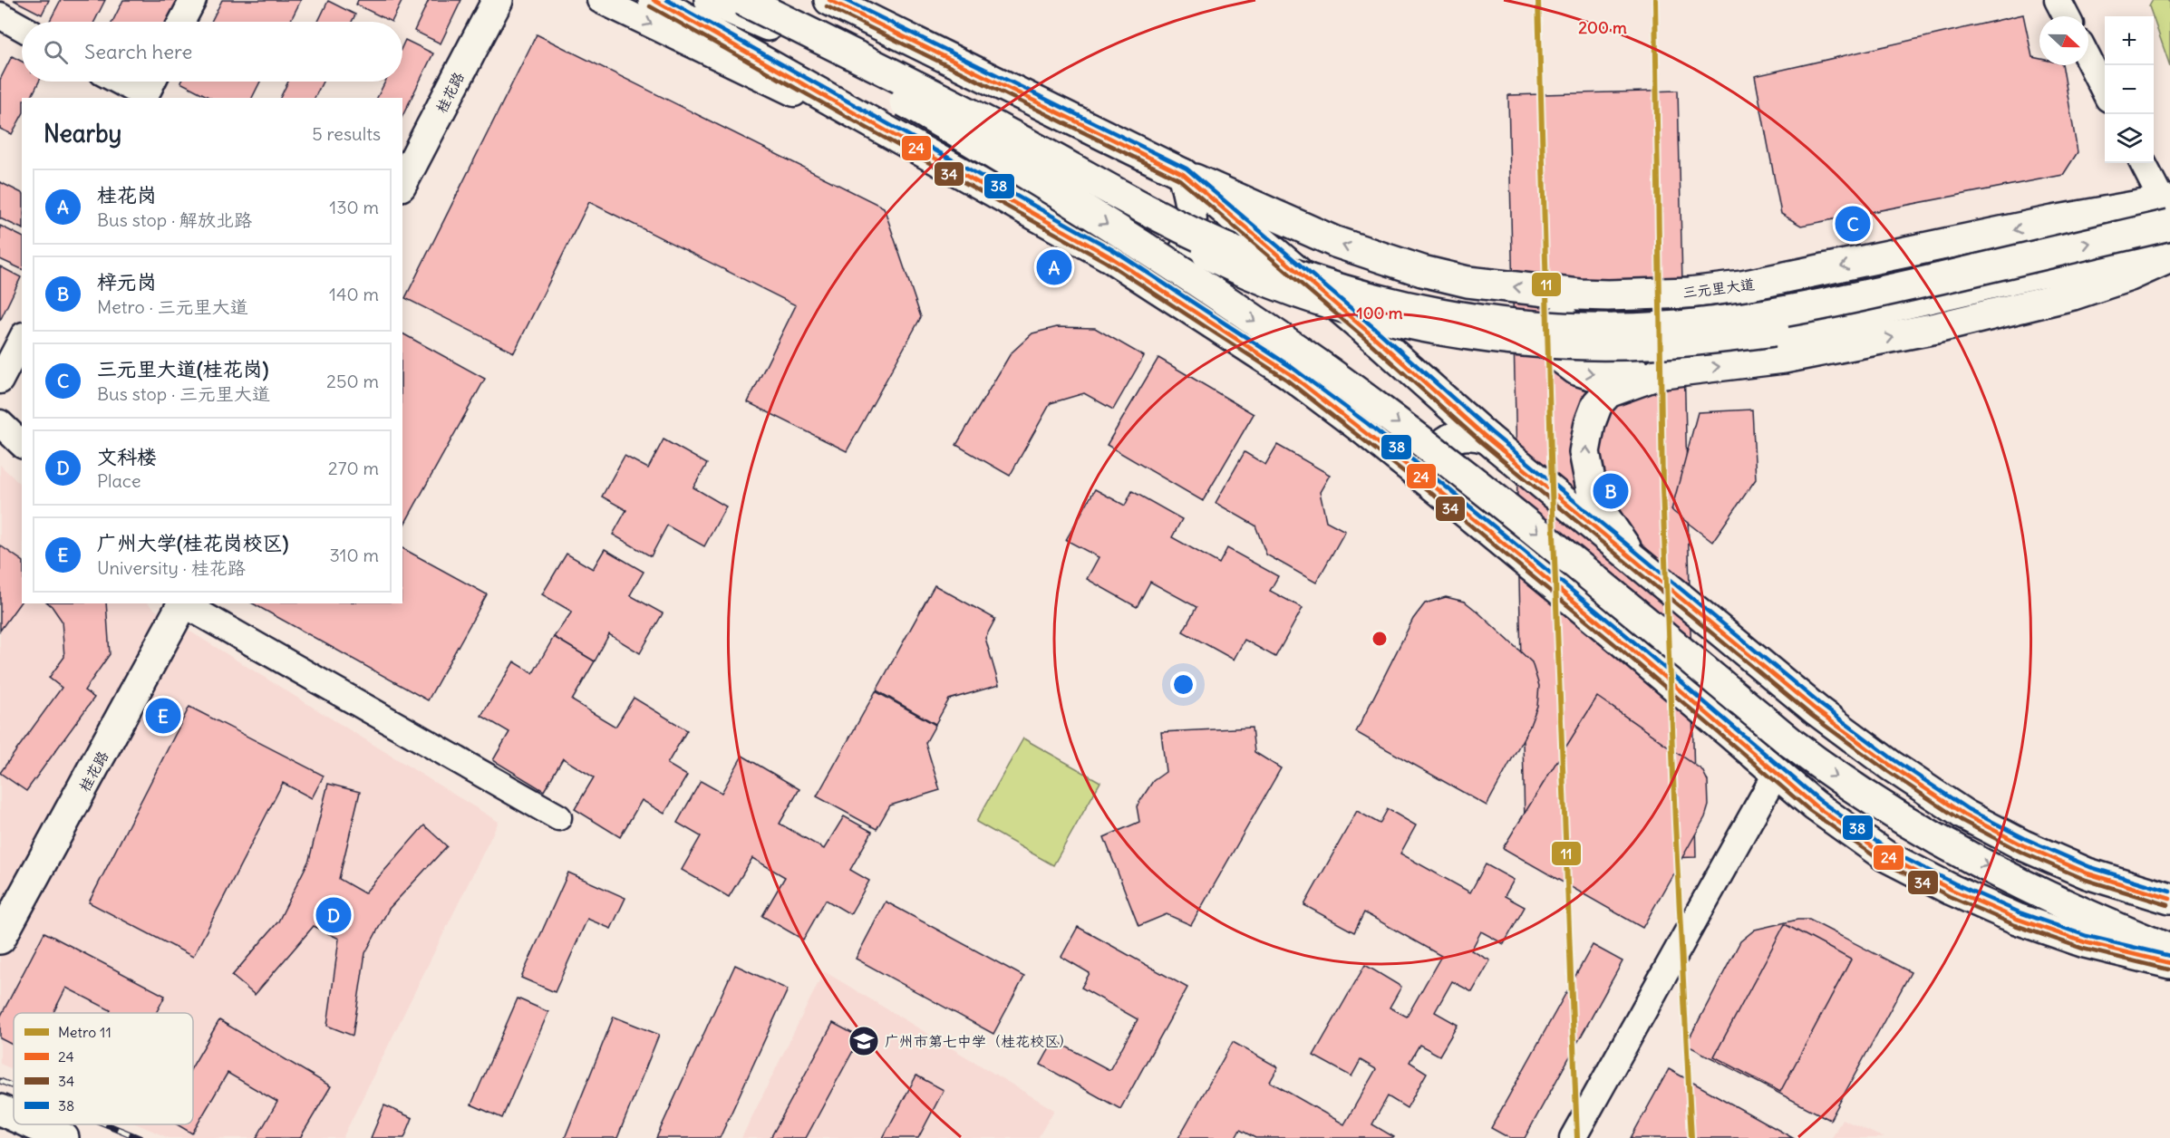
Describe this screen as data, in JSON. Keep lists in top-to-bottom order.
{
  "streets": {
    "main road": ["桂花路", "三元里大道"]
  },
  "places": {
    "school or university": ["广州市第七中学（桂花校区）"]
  },
  "lines": [
    "metro line 11",
    "transit line 24",
    "transit line 38",
    "transit line 34"
  ],
  "legend": [
    "Metro 11",
    "24",
    "34",
    "38"
  ],
  "north": "right",
  "page": {
    "map_buttons": ["+", "−"],
    "search": "Search here",
    "heading": ["Nearby", "5 results"],
    "list": [
      {
        "mark": "A",
        "name": "桂花岗",
        "note": "Bus stop · 解放北路",
        "value": "130 m"
      },
      {
        "mark": "B",
        "name": "梓元岗",
        "note": "Metro · 三元里大道",
        "value": "140 m"
      },
      {
        "mark": "C",
        "name": "三元里大道(桂花岗)",
        "note": "Bus stop · 三元里大道",
        "value": "250 m"
      },
      {
        "mark": "D",
        "name": "文科楼",
        "note": "Place",
        "value": "270 m"
      },
      {
        "mark": "E",
        "name": "广州大学(桂花岗校区)",
        "note": "University · 桂花路",
        "value": "310 m"
      }
    ],
    "pins": [
      "C",
      "A",
      "B",
      "E",
      "D"
    ]
  },
  "rings": ["200 m", "100 m"]
}
